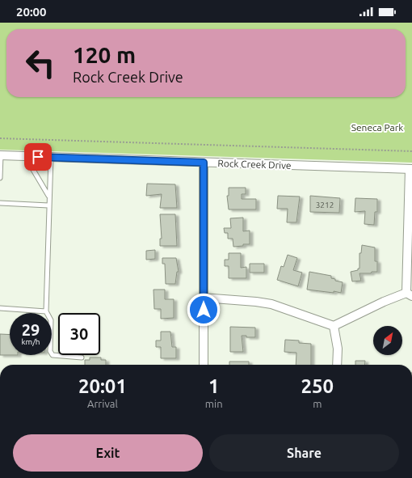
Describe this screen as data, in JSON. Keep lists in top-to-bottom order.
{
  "streets": {
    "street": ["Rock Creek Drive"]
  },
  "parks": ["Seneca Park"],
  "house_numbers": ["3212"],
  "north": "top right",
  "page": {
    "status": "20:00",
    "turn": ["120 m", "Rock Creek Drive"],
    "speed": "29 km/h",
    "limit": "30",
    "eta": [
      "20:01",
      "Arrival",
      "1",
      "min",
      "250",
      "m"
    ],
    "buttons": ["Exit", "Share"]
  }
}
